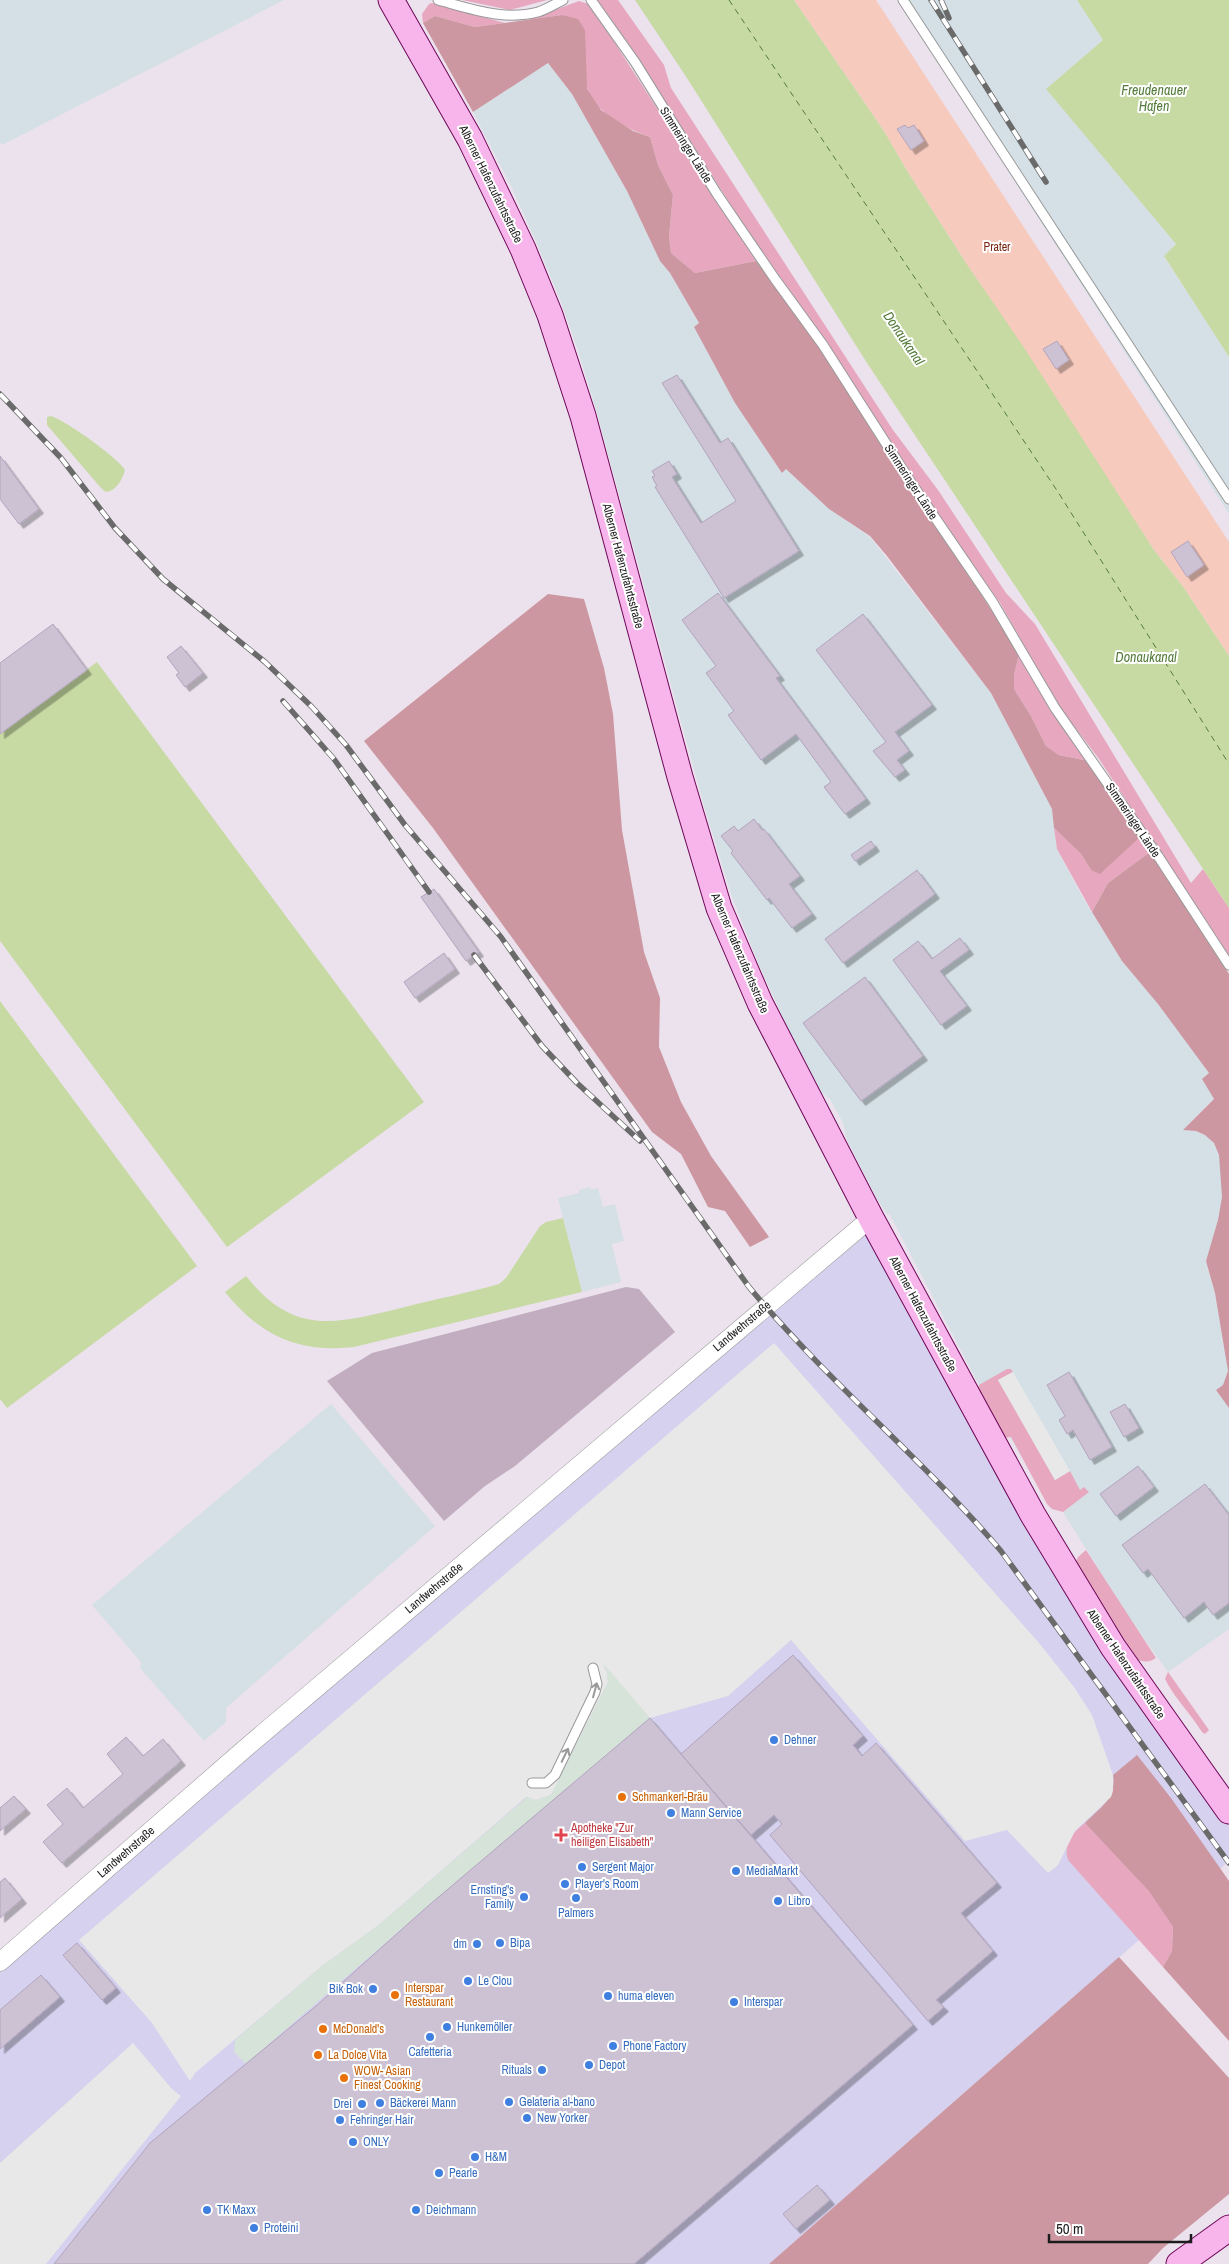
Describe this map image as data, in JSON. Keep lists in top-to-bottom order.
{
  "streets": {
    "street": ["Alberner Hafenzufahrtsstraße", "Landwehrstraße"],
    "lane": ["Simmeringer Lände"]
  },
  "crossings": [
    ["Alberner Hafenzufahrtsstraße", "Landwehrstraße"]
  ],
  "water": ["Freudenauer Hafen", "Donaukanal"],
  "parks": ["Prater"],
  "places": {
    "other": [
      "Dehner",
      "Schmankerl-Bräu",
      "Mann Service",
      "Sergent Major",
      "MediaMarkt",
      "Player's Room",
      "Ernsting's Family",
      "Palmers",
      "Libro",
      "Bipa",
      "dm",
      "Le Clou",
      "Bik Bok",
      "Interspar Restaurant",
      "huma eleven",
      "Interspar",
      "Hunkemöller",
      "McDonald's",
      "Cafetteria",
      "Phone Factory",
      "La Dolce Vita",
      "Depot",
      "Rituals",
      "WOW- Asian Finest Cooking",
      "Gelateria al-bano",
      "Bäckerei Mann",
      "Drei",
      "New Yorker",
      "Fehringer Hair",
      "ONLY",
      "H&M",
      "Pearle",
      "TK Maxx",
      "Deichmann",
      "Proteini"
    ],
    "health": ["Apotheke \"Zur heiligen Elisabeth\""]
  },
  "scale_bar": "50 m"
}
